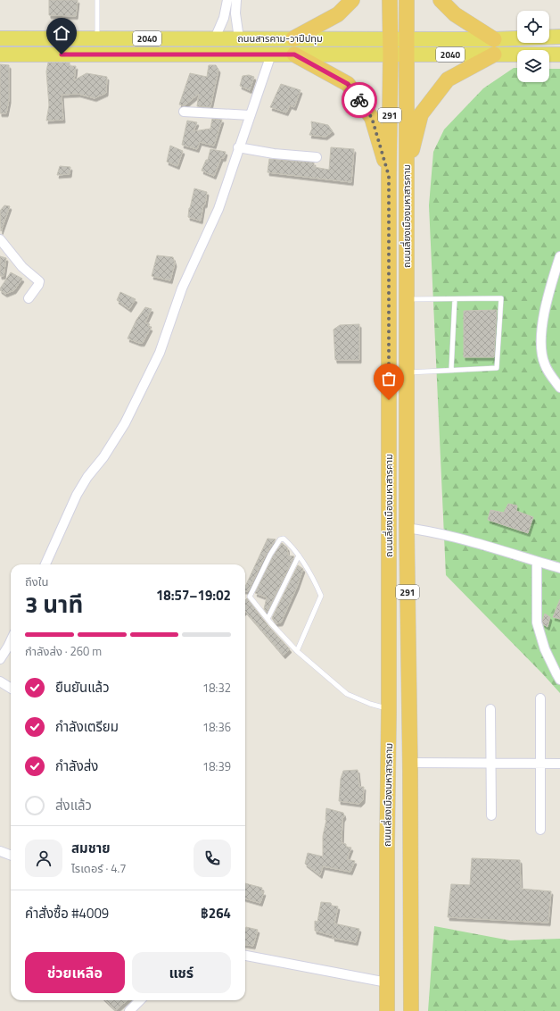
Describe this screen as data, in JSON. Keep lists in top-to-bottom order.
{
  "streets": {
    "highway": ["291", "ถนนเลี่ยงเมืองมหาสารคาม"],
    "main road": ["2040", "ถนนสารคาม-วาปีปทุม"]
  },
  "crossings": [
    ["ถนนสารคาม-วาปีปทุม", "ถนนเลี่ยงเมืองมหาสารคาม"]
  ],
  "page": {
    "heading": ["3 นาที", "ถึงใน", "18:57–19:02"],
    "panel": [
      "สมชาย",
      "ไรเดอร์ · 4.7",
      "คำสั่งซื้อ #4009",
      "฿264"
    ],
    "bar": "กำลังส่ง · 260 m",
    "list": [
      ["ยืนยันแล้ว", "18:32"],
      ["กำลังเตรียม", "18:36"],
      ["กำลังส่ง", "18:39"],
      "ส่งแล้ว"
    ],
    "buttons": ["ช่วยเหลือ", "แชร์"]
  }
}
